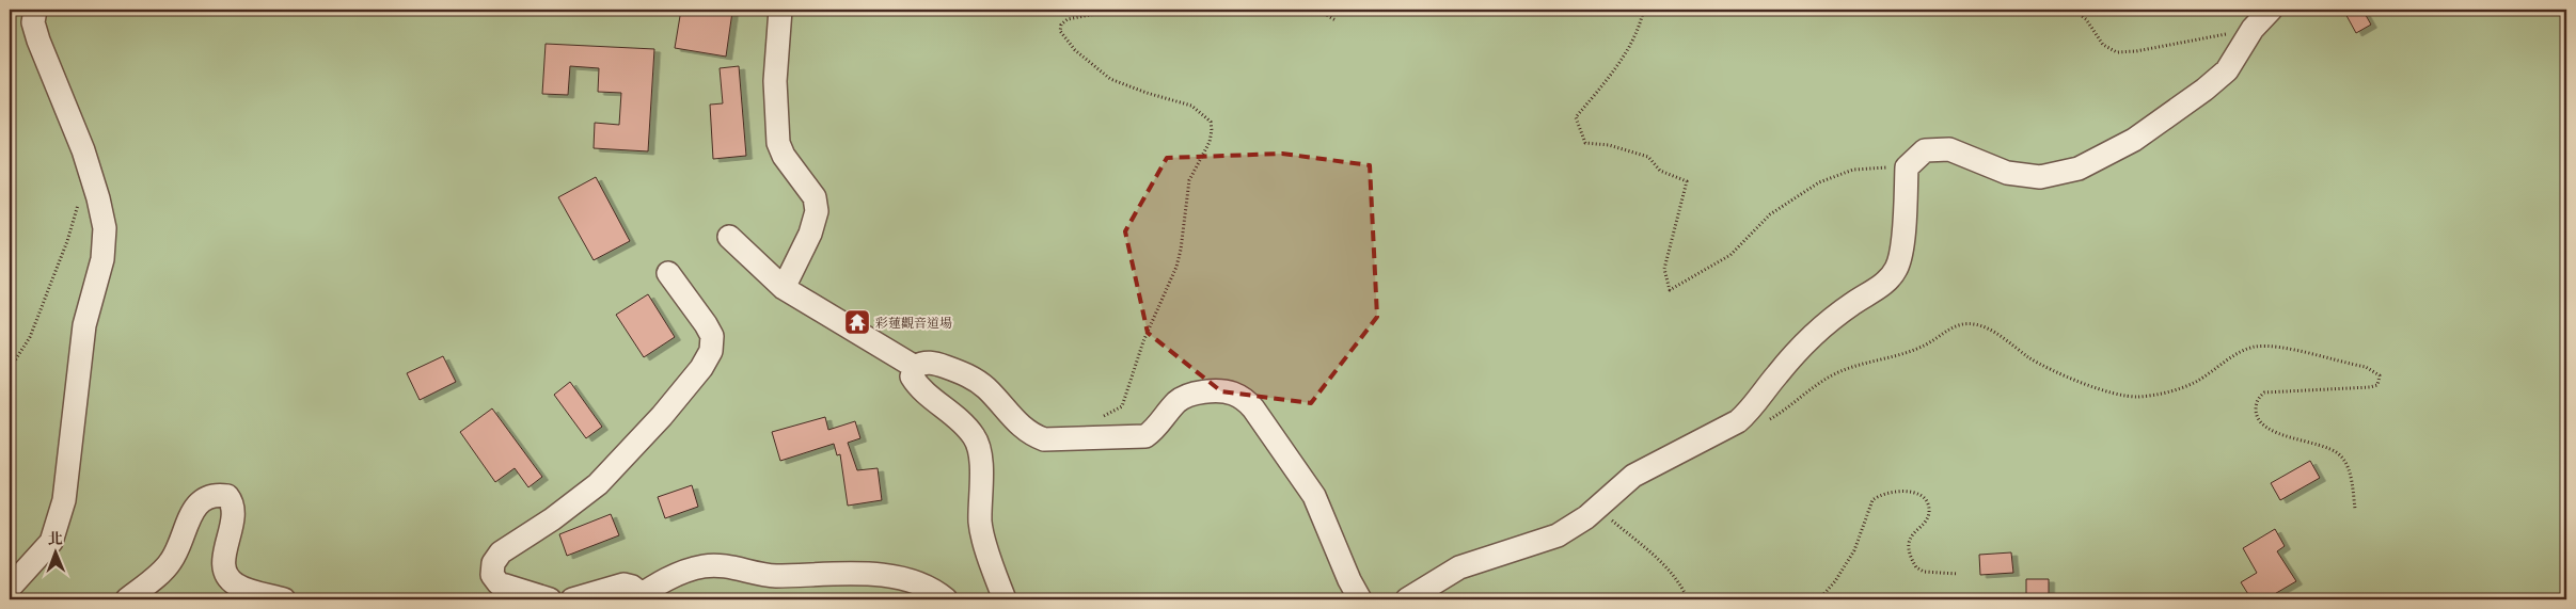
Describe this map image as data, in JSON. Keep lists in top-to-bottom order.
{
  "places": {
    "temple": ["彩蓮觀音道場"]
  },
  "north": "top"
}
